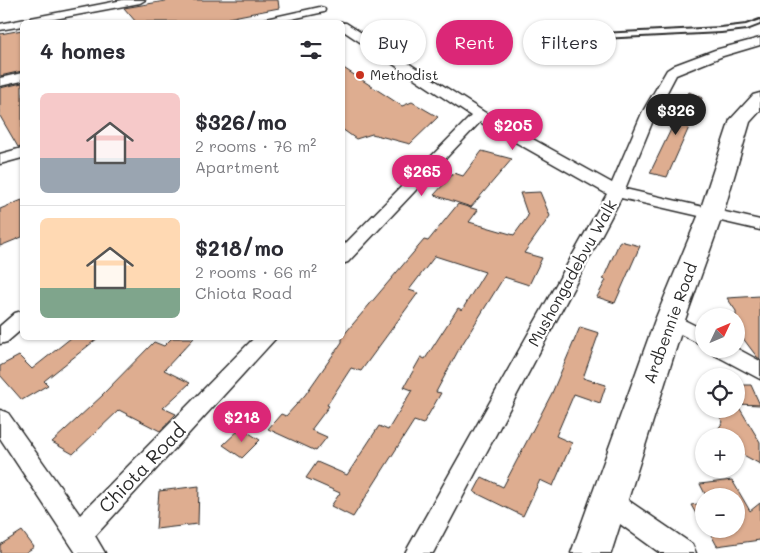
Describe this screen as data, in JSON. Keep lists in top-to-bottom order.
{
  "streets": {
    "main road": ["Ardbennie Road"],
    "street": ["Mushongadebvu Walk", "Chiota Road"]
  },
  "places": ["Methodist"],
  "north": "top right",
  "page": {
    "chip": ["Buy", "Rent", "Filters"],
    "heading": "4 homes",
    "list": [
      {
        "name": "$326/mo",
        "note": "2 rooms · 76 m² · Apartment"
      },
      {
        "name": "$218/mo",
        "note": "2 rooms · 66 m² · Chiota Road"
      }
    ],
    "price": [
      "$326",
      "$205",
      "$265",
      "$218"
    ],
    "map_buttons": ["+", "−"]
  }
}
